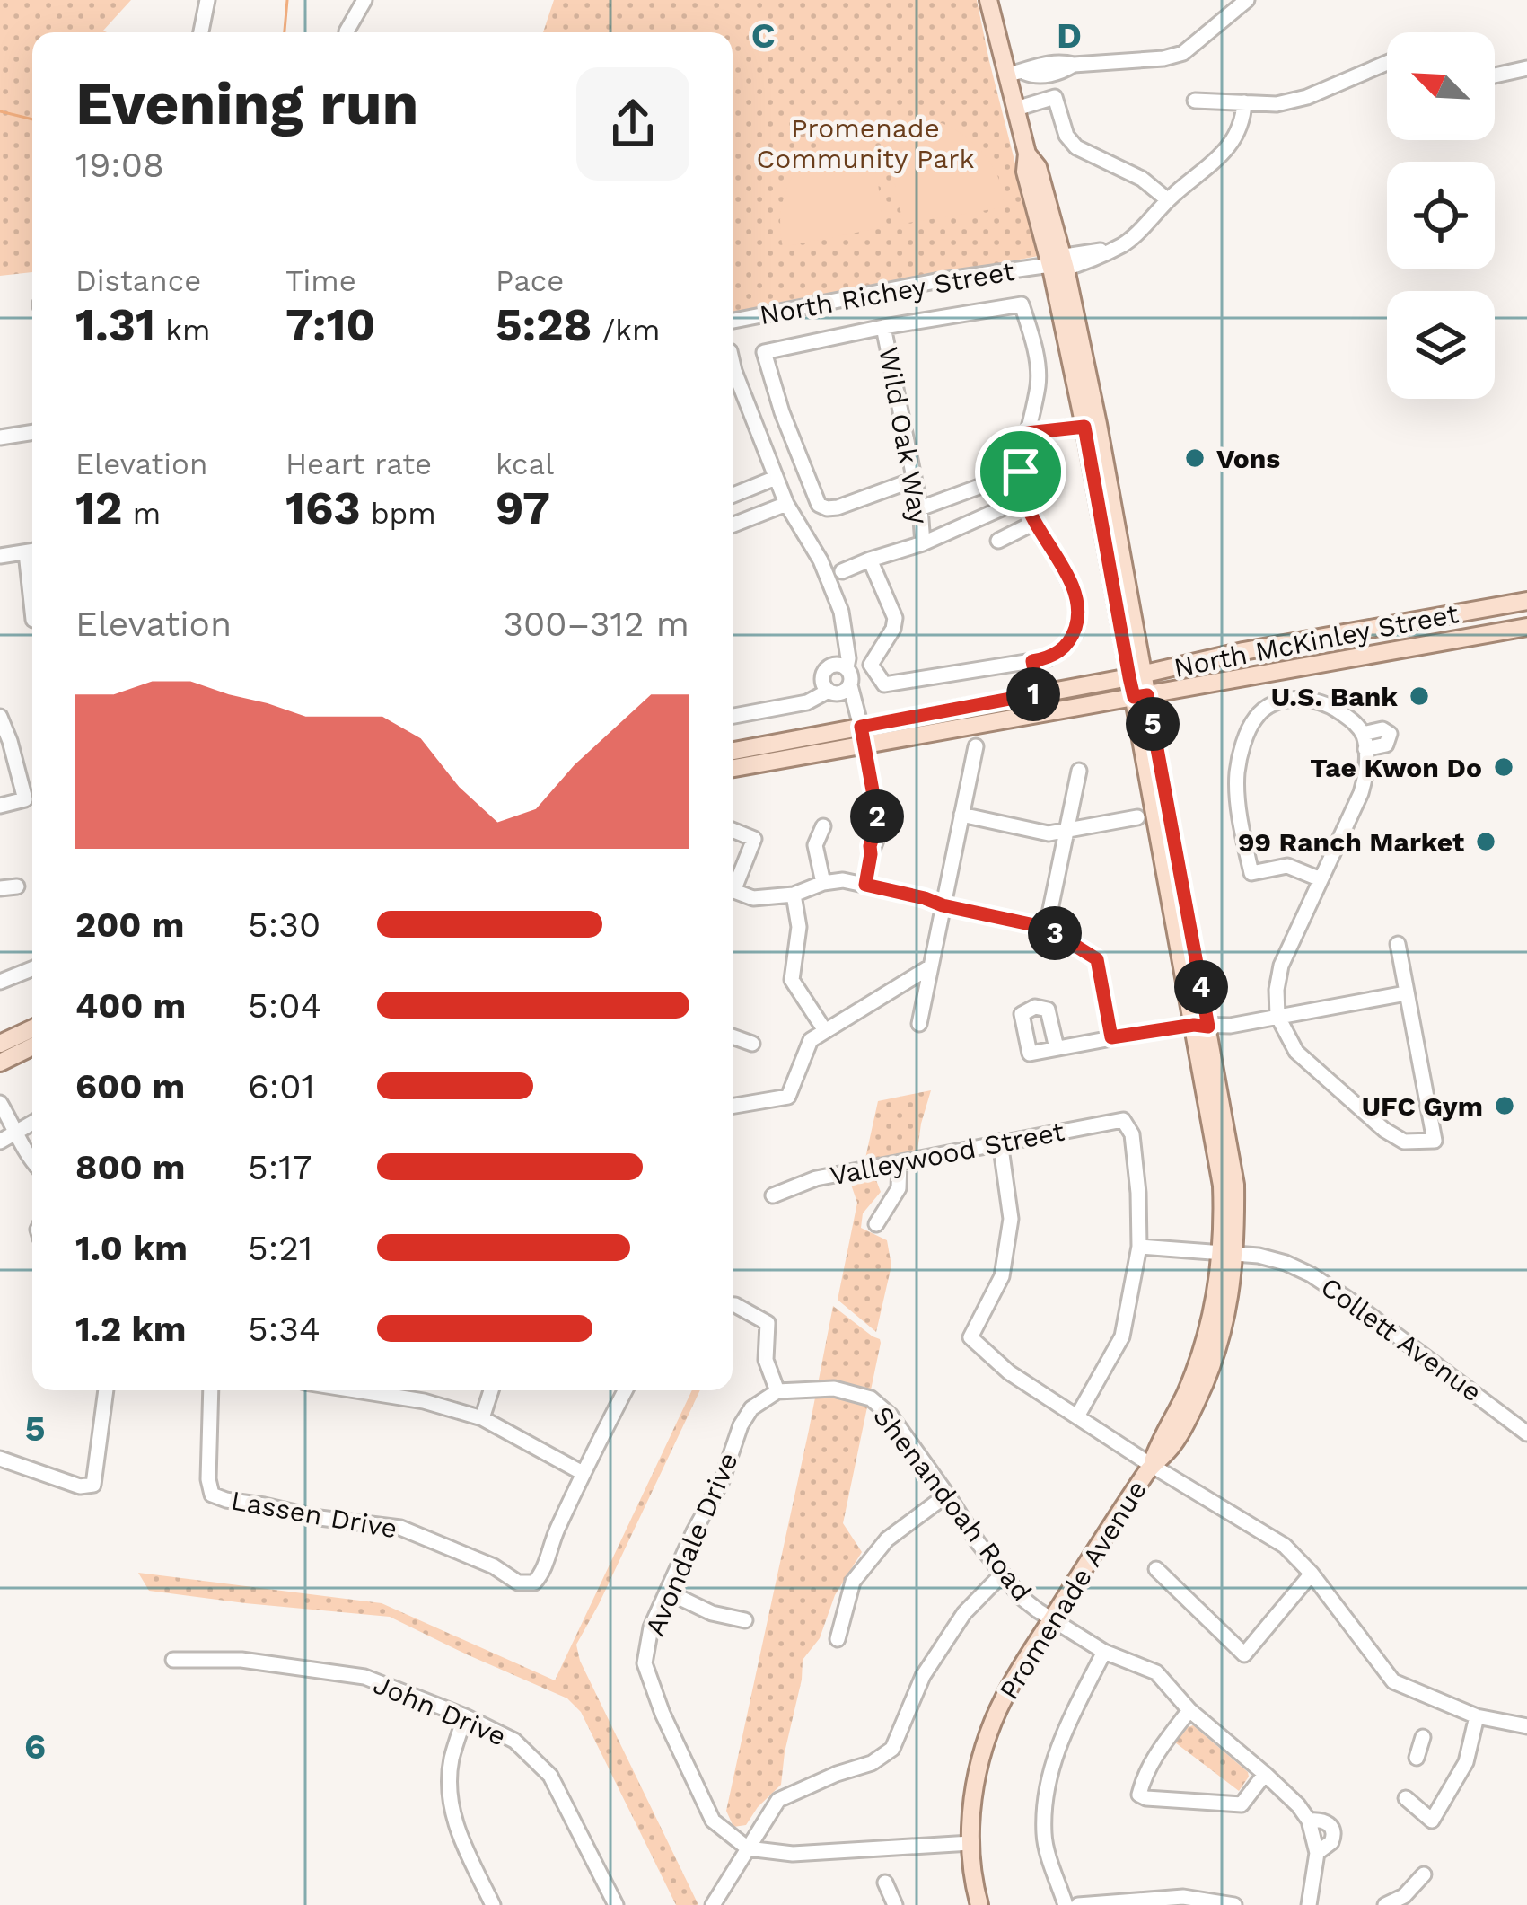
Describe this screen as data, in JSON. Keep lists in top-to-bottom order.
{
  "streets": {
    "main road": ["North McKinley Street", "Promenade Avenue"],
    "street": [
      "North Richey Street",
      "Wild Oak Way",
      "Valleywood Street",
      "Collett Avenue",
      "Shenandoah Road",
      "Lassen Drive",
      "Avondale Drive",
      "John Drive"
    ]
  },
  "crossings": [
    ["North Richey Street", "Promenade Avenue"],
    ["North McKinley Street", "Promenade Avenue"],
    ["Valleywood Street", "Collett Avenue"],
    ["Collett Avenue", "Promenade Avenue"],
    ["Shenandoah Road", "Avondale Drive"],
    ["Shenandoah Road", "Promenade Avenue"]
  ],
  "parks": ["Promenade Community Park"],
  "places": [
    "Vons",
    "U.S. Bank",
    "Tae Kwon Do",
    "99 Ranch Market",
    "UFC Gym"
  ],
  "north": "top left",
  "page": {
    "heading": ["Evening run", "19:08"],
    "stats": [
      ["Distance", "1.31 km"],
      ["Time", "7:10"],
      ["Pace", "5:28 /km"],
      ["Elevation", "12 m"],
      ["Heart rate", "163 bpm"],
      ["kcal", "97"]
    ],
    "chart": ["Elevation", "300–312 m"],
    "pins": [
      "1",
      "5",
      "2",
      "3",
      "4"
    ],
    "list": [
      {
        "name": "200 m",
        "note": "5:30"
      },
      {
        "name": "400 m",
        "note": "5:04"
      },
      {
        "name": "600 m",
        "note": "6:01"
      },
      {
        "name": "800 m",
        "note": "5:17"
      },
      {
        "name": "1.0 km",
        "note": "5:21"
      },
      {
        "name": "1.2 km",
        "note": "5:34"
      }
    ]
  },
  "grid": {
    "columns": ["C", "D"],
    "rows": ["5", "6"]
  }
}
